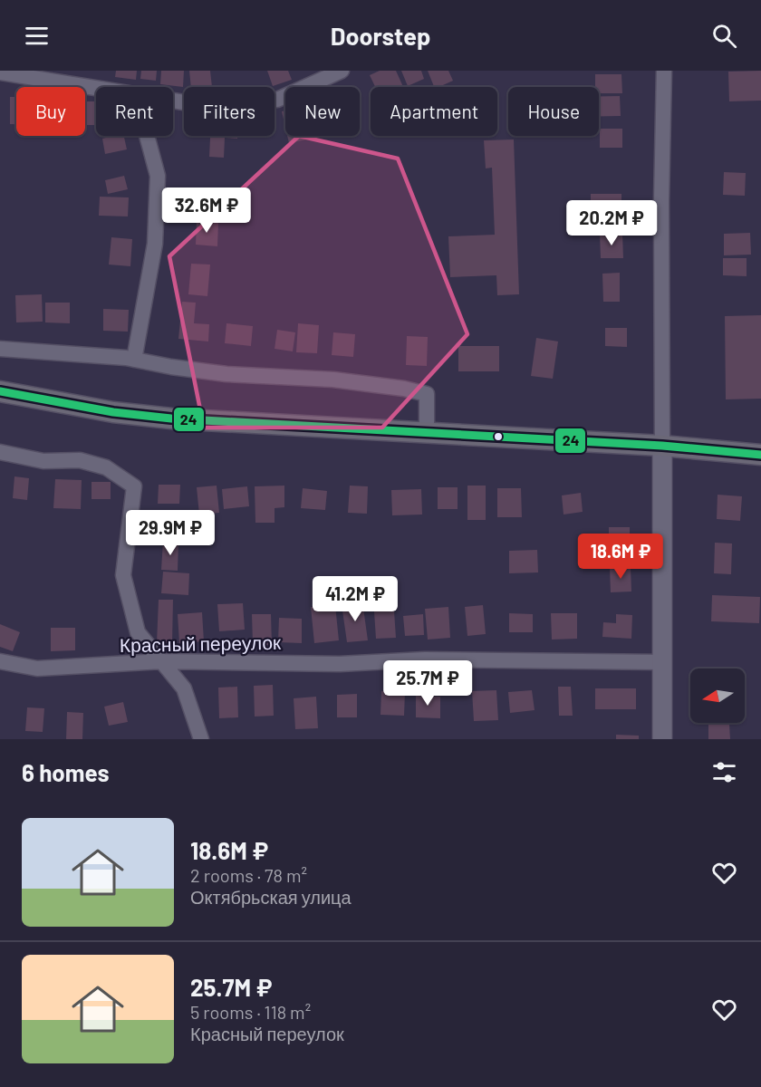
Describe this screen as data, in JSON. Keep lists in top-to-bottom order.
{
  "streets": {
    "street": ["Красный переулок"]
  },
  "lines": ["transit line 24"],
  "north": "left",
  "page": {
    "header": "Doorstep",
    "chip": [
      "Buy",
      "Rent",
      "Filters",
      "New",
      "Apartment",
      "House"
    ],
    "price": [
      "32.6M ₽",
      "20.2M ₽",
      "29.9M ₽",
      "18.6M ₽",
      "41.2M ₽",
      "25.7M ₽"
    ],
    "heading": "6 homes",
    "list": [
      {
        "name": "18.6M ₽",
        "note": "2 rooms · 78 m² · Октябрьская улица"
      },
      {
        "name": "25.7M ₽",
        "note": "5 rooms · 118 m² · Красный переулок"
      }
    ]
  }
}
